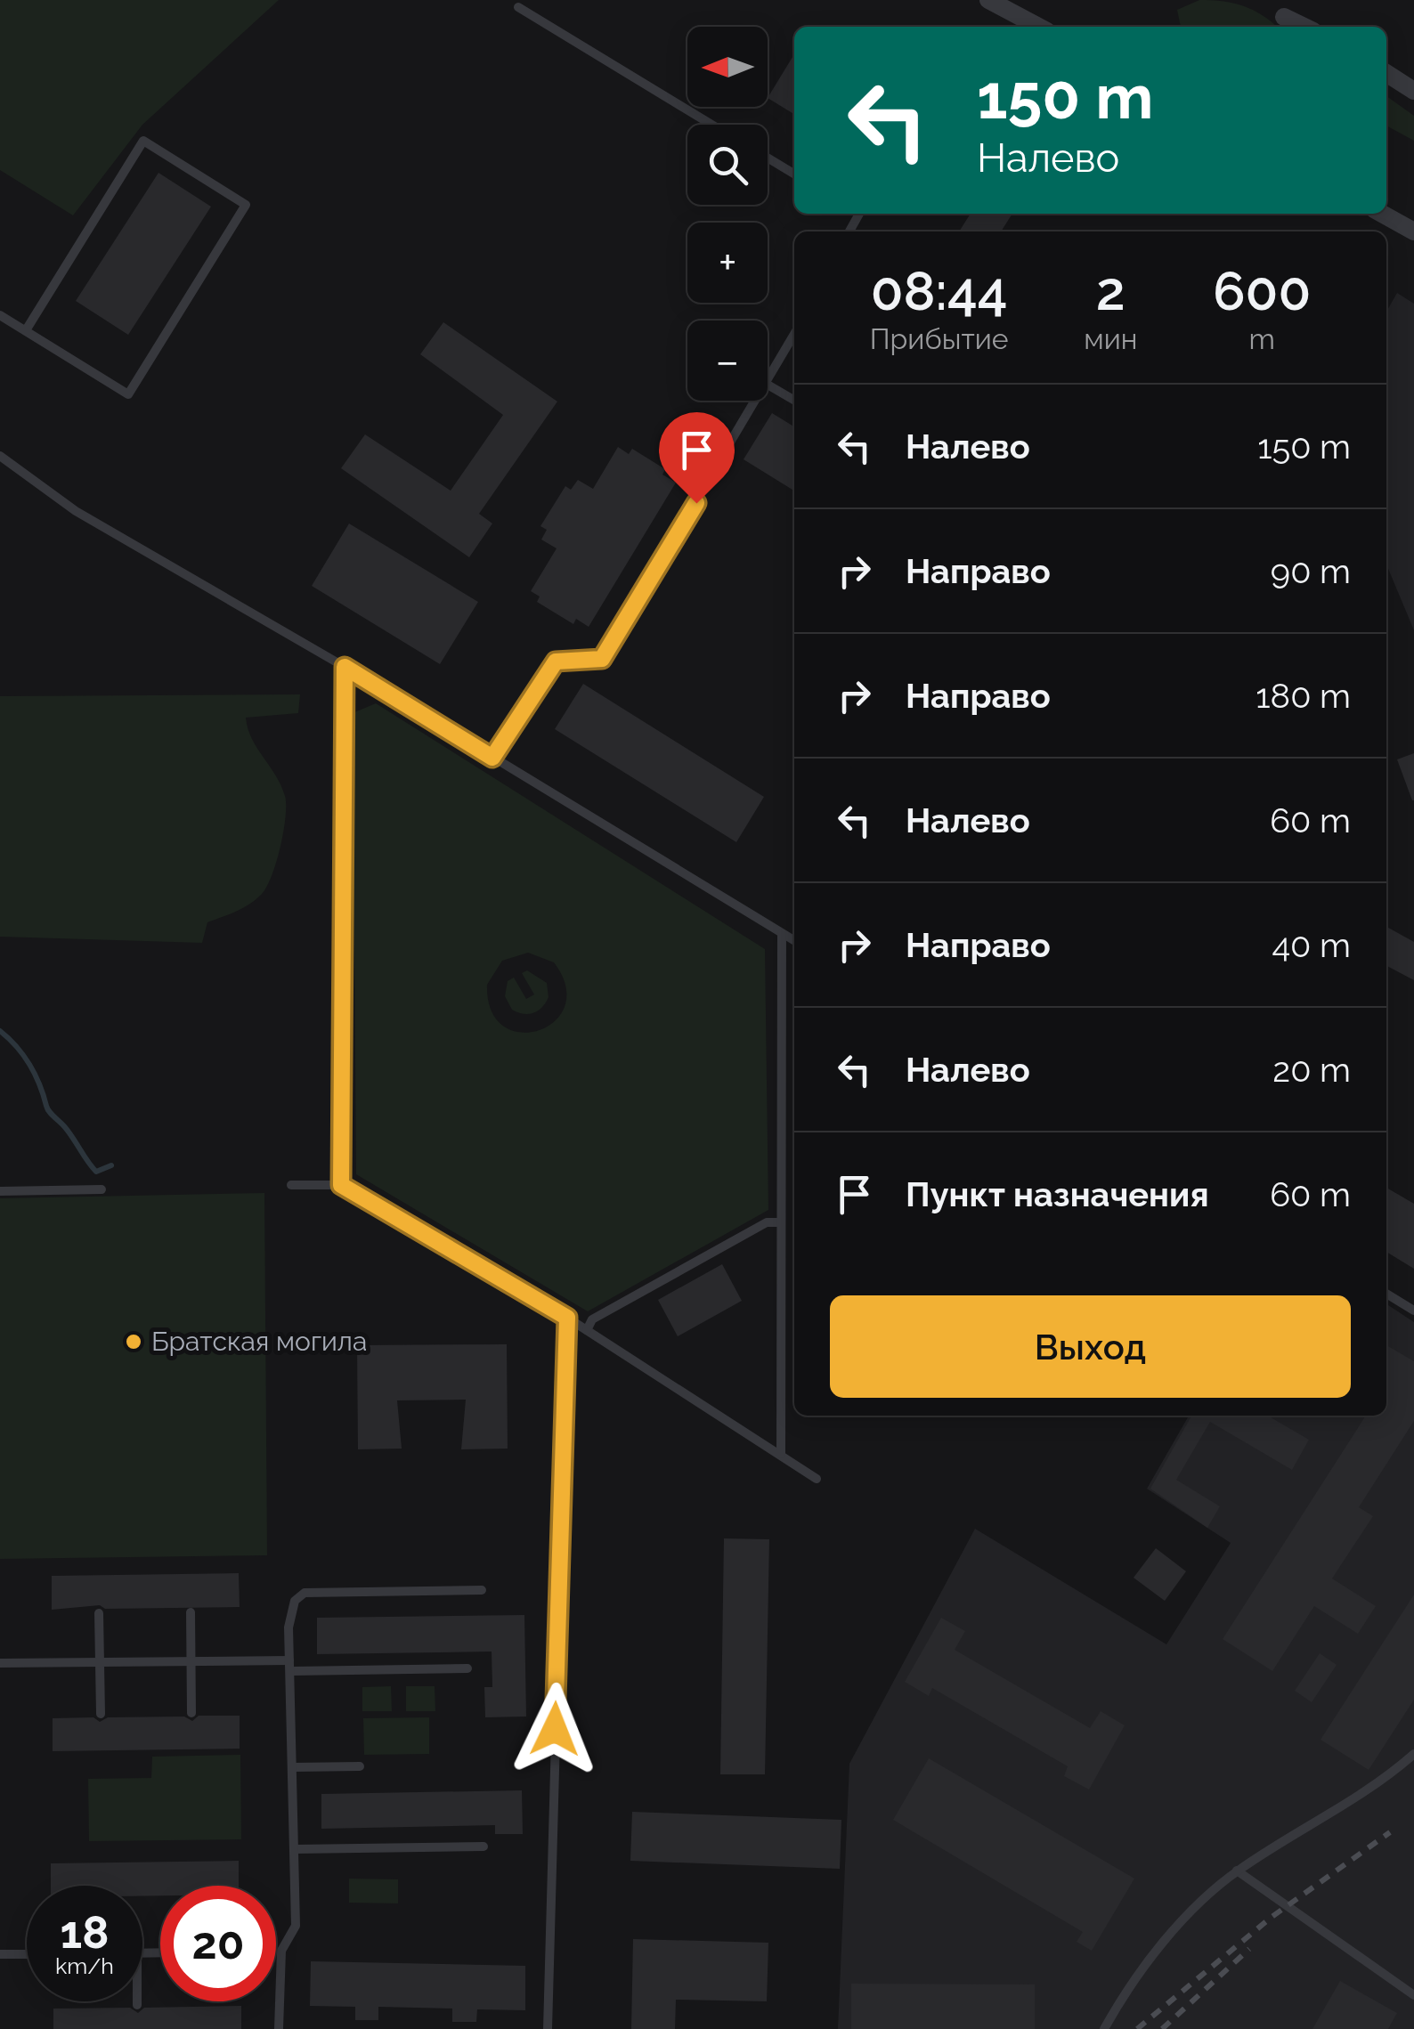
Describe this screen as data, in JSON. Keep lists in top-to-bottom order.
{
  "places": ["Братская могила"],
  "north": "left",
  "page": {
    "map_buttons": ["+", "−"],
    "turn": ["150 m", "Налево"],
    "eta": [
      "08:44",
      "Прибытие",
      "2",
      "мин",
      "600",
      "m"
    ],
    "list": [
      {
        "name": "Налево",
        "value": "150 m"
      },
      {
        "name": "Направо",
        "value": "90 m"
      },
      {
        "name": "Направо",
        "value": "180 m"
      },
      {
        "name": "Налево",
        "value": "60 m"
      },
      {
        "name": "Направо",
        "value": "40 m"
      },
      {
        "name": "Налево",
        "value": "20 m"
      },
      {
        "name": "Пункт назначения",
        "value": "60 m"
      }
    ],
    "buttons": "Выход",
    "speed": "18 km/h",
    "limit": "20"
  }
}
